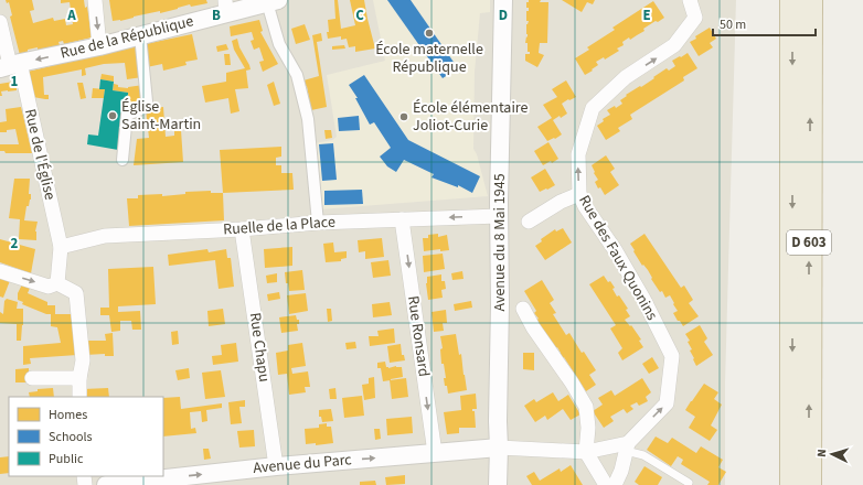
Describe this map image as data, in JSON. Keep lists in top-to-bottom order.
{
  "streets": {
    "highway": ["D 603"],
    "street": [
      "Rue de la République",
      "Rue de l'Église",
      "Ruelle de la Place",
      "Avenue du 8 Mai 1945",
      "Rue des Faux Quonins",
      "Rue Ronsard",
      "Rue Chapu",
      "Avenue du Parc"
    ]
  },
  "crossings": [
    ["Rue de la République", "Rue de l'Église"],
    ["Rue de l'Église", "Ruelle de la Place"],
    ["Ruelle de la Place", "Avenue du 8 Mai 1945"],
    ["Ruelle de la Place", "Rue Ronsard"],
    ["Ruelle de la Place", "Rue Chapu"],
    ["Avenue du 8 Mai 1945", "Avenue du Parc"],
    ["Rue Ronsard", "Avenue du Parc"],
    ["Rue Chapu", "Avenue du Parc"]
  ],
  "one_way": ["Rue des Faux Quonins", "Rue Ronsard", "Avenue du Parc"],
  "places": ["École maternelle République", "Église Saint-Martin", "École élémentaire Joliot-Curie"],
  "legend": ["Homes", "Schools", "Public"],
  "scale_bar": "50 m",
  "north": "left",
  "grid": {
    "columns": [
      "A",
      "B",
      "C",
      "D",
      "E"
    ],
    "rows": ["1", "2"]
  }
}
